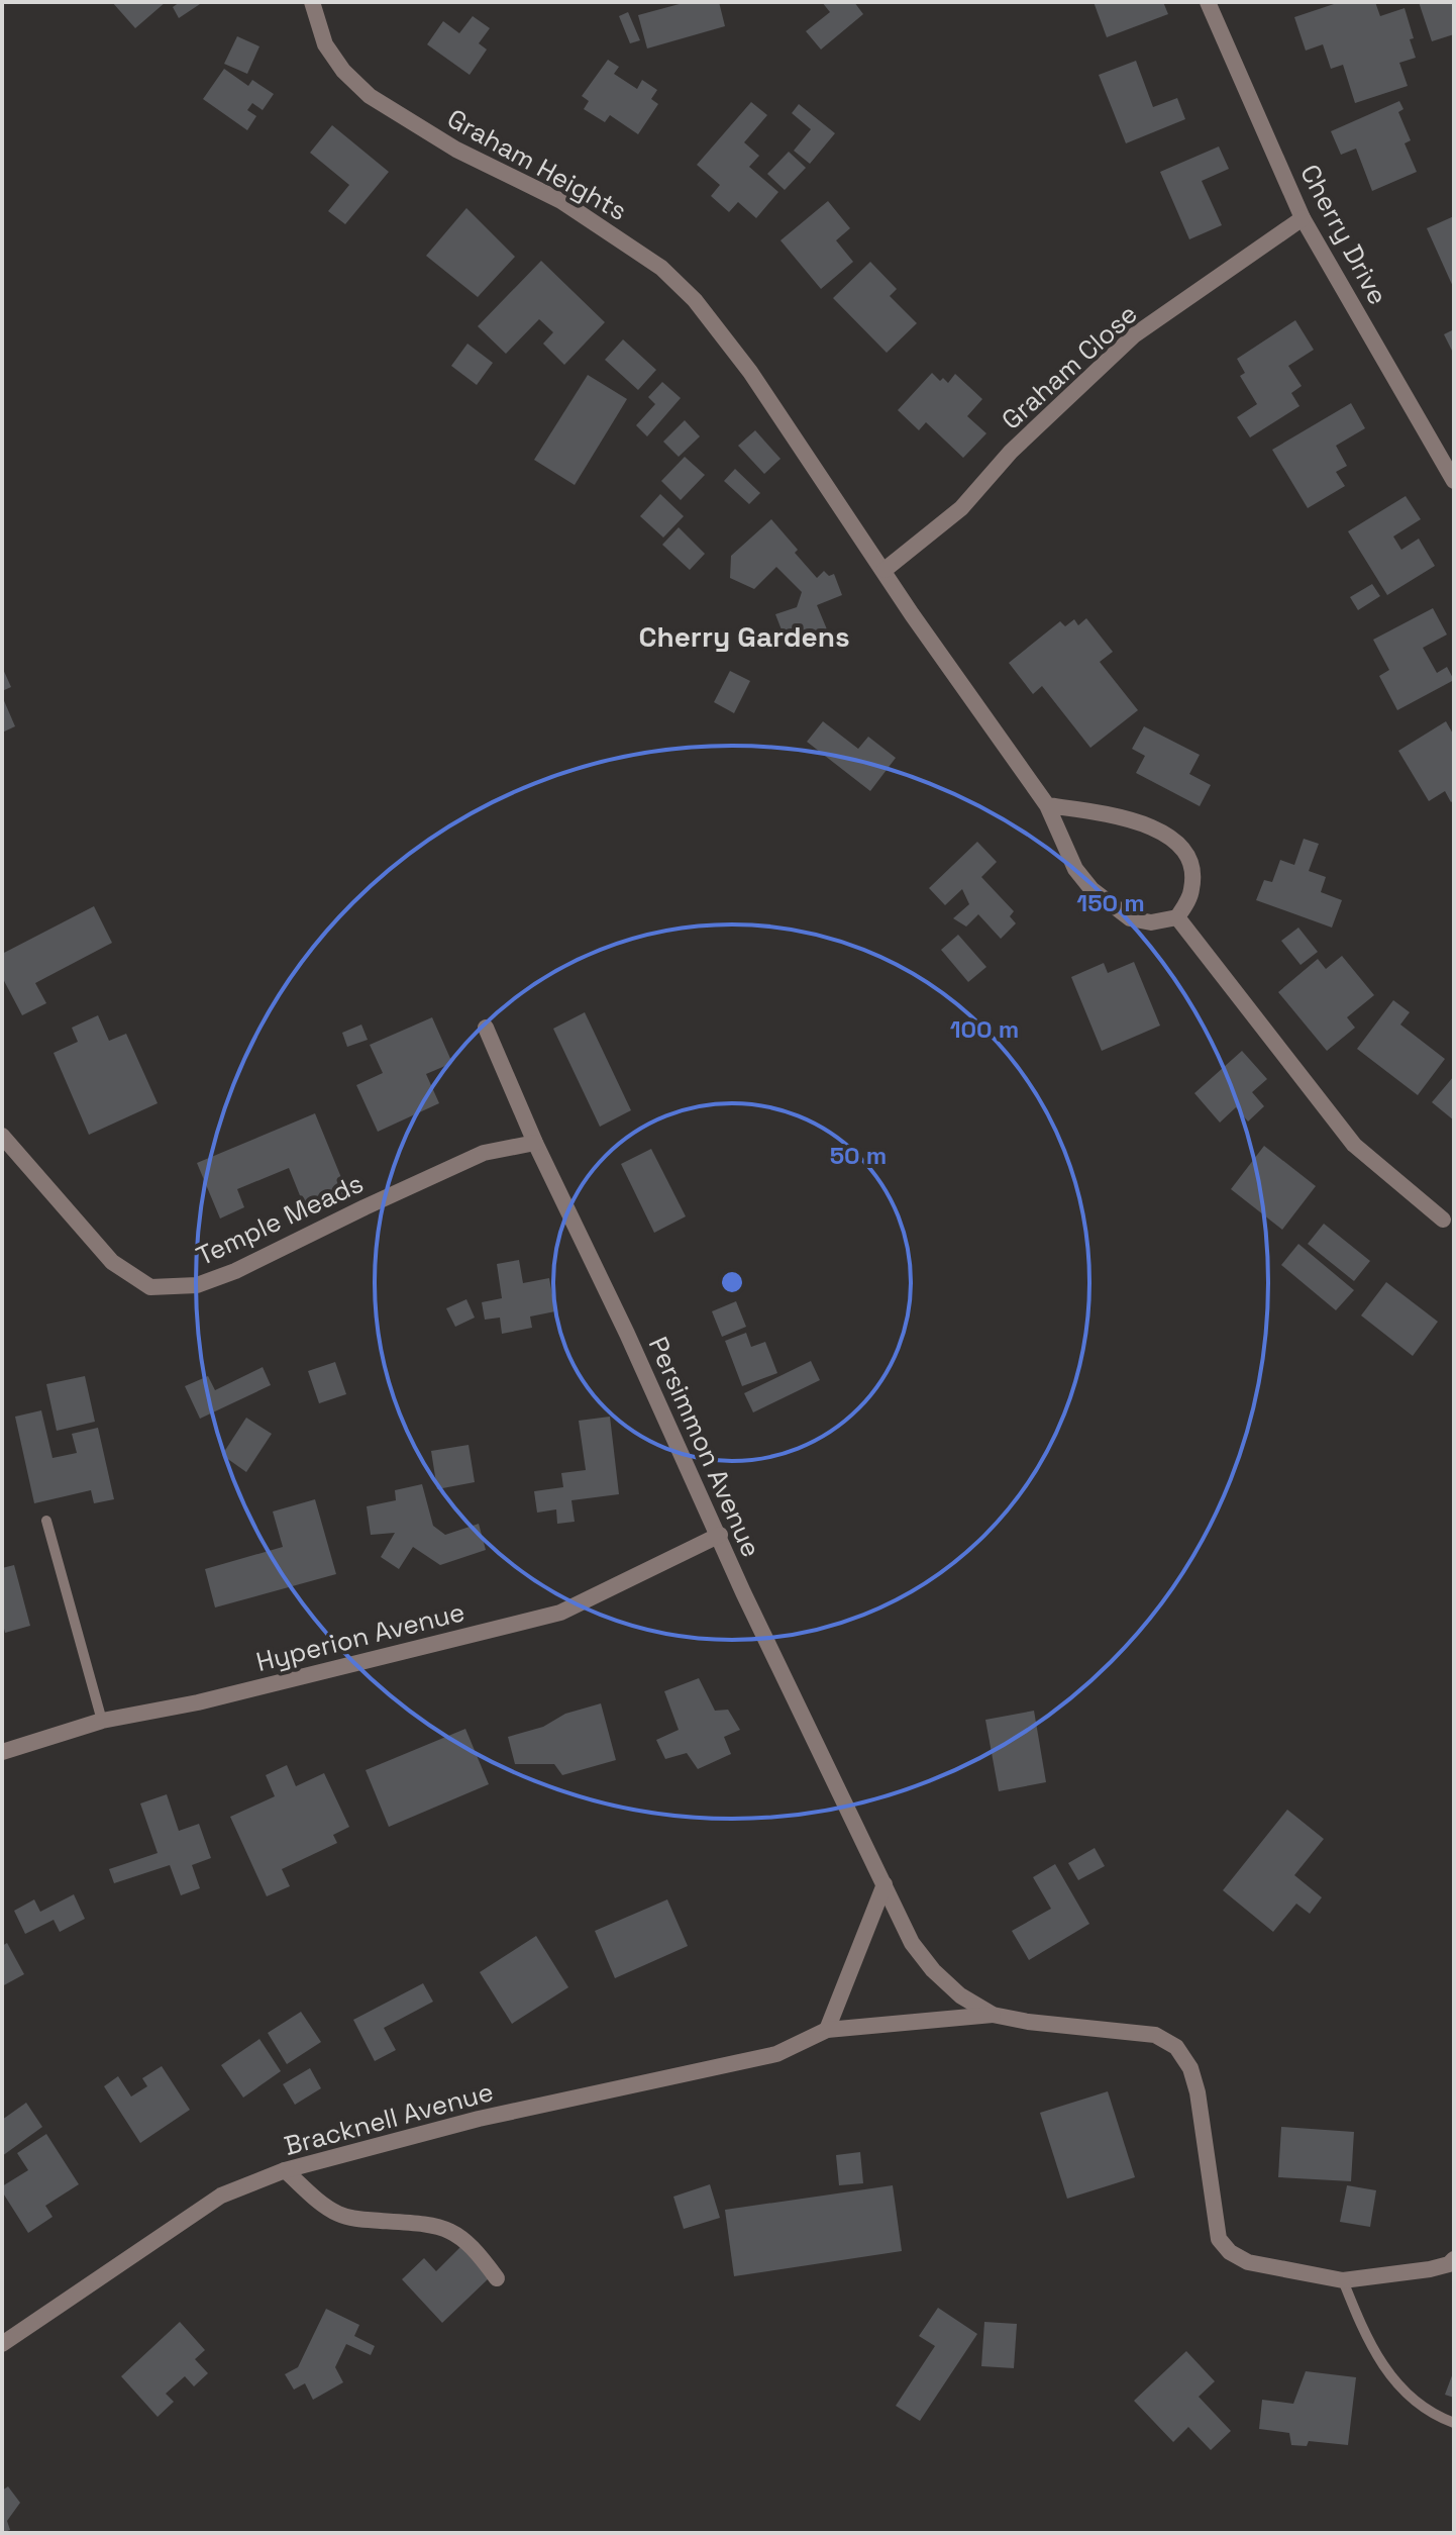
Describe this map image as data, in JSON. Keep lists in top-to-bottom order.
{
  "streets": {
    "street": [
      "Graham Heights",
      "Cherry Drive",
      "Graham Close",
      "Temple Meads",
      "Persimmon Avenue",
      "Hyperion Avenue",
      "Bracknell Avenue"
    ]
  },
  "crossings": [
    ["Graham Heights", "Graham Close"],
    ["Cherry Drive", "Graham Close"],
    ["Temple Meads", "Persimmon Avenue"],
    ["Persimmon Avenue", "Hyperion Avenue"]
  ],
  "districts": ["Cherry Gardens"],
  "rings": ["150 m", "100 m", "50 m"]
}
